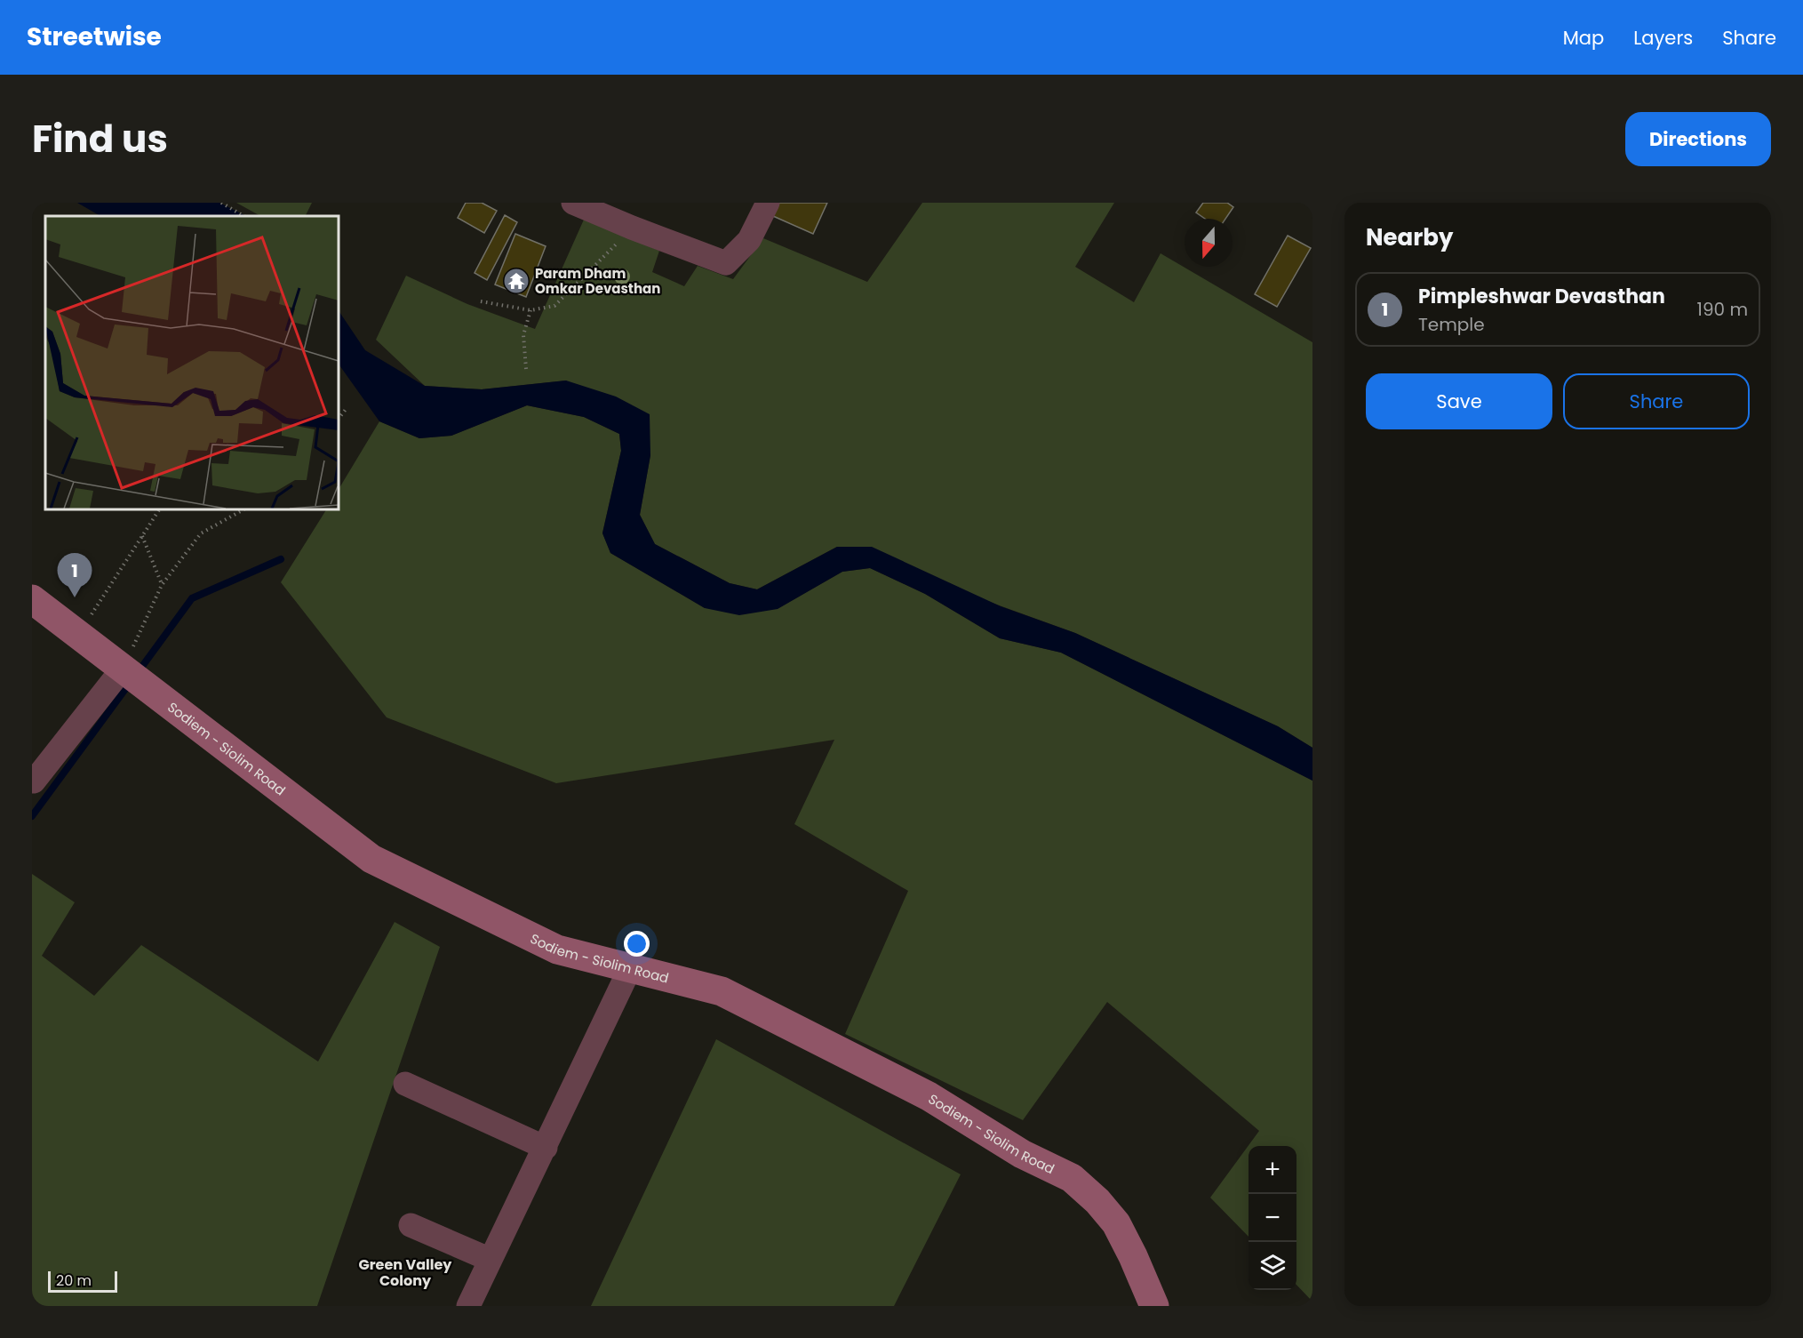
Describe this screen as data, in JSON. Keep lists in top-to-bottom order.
{
  "streets": {
    "main road": ["Sodiem - Siolim Road"]
  },
  "districts": ["Green Valley Colony"],
  "places": {
    "temple": ["Param Dham Omkar Devasthan"]
  },
  "scale_bar": "20 m",
  "north": "bottom",
  "page": {
    "header": "Streetwise",
    "nav": ["Map", "Layers", "Share"],
    "title": "Find us",
    "buttons": [
      "Directions",
      ["Save", "Share"]
    ],
    "heading": "Nearby",
    "list": [
      {
        "mark": "1",
        "name": "Pimpleshwar Devasthan",
        "note": "Temple",
        "value": "190 m"
      }
    ],
    "pins": "1",
    "map_buttons": ["+", "−"],
    "scale": "20 m"
  }
}
